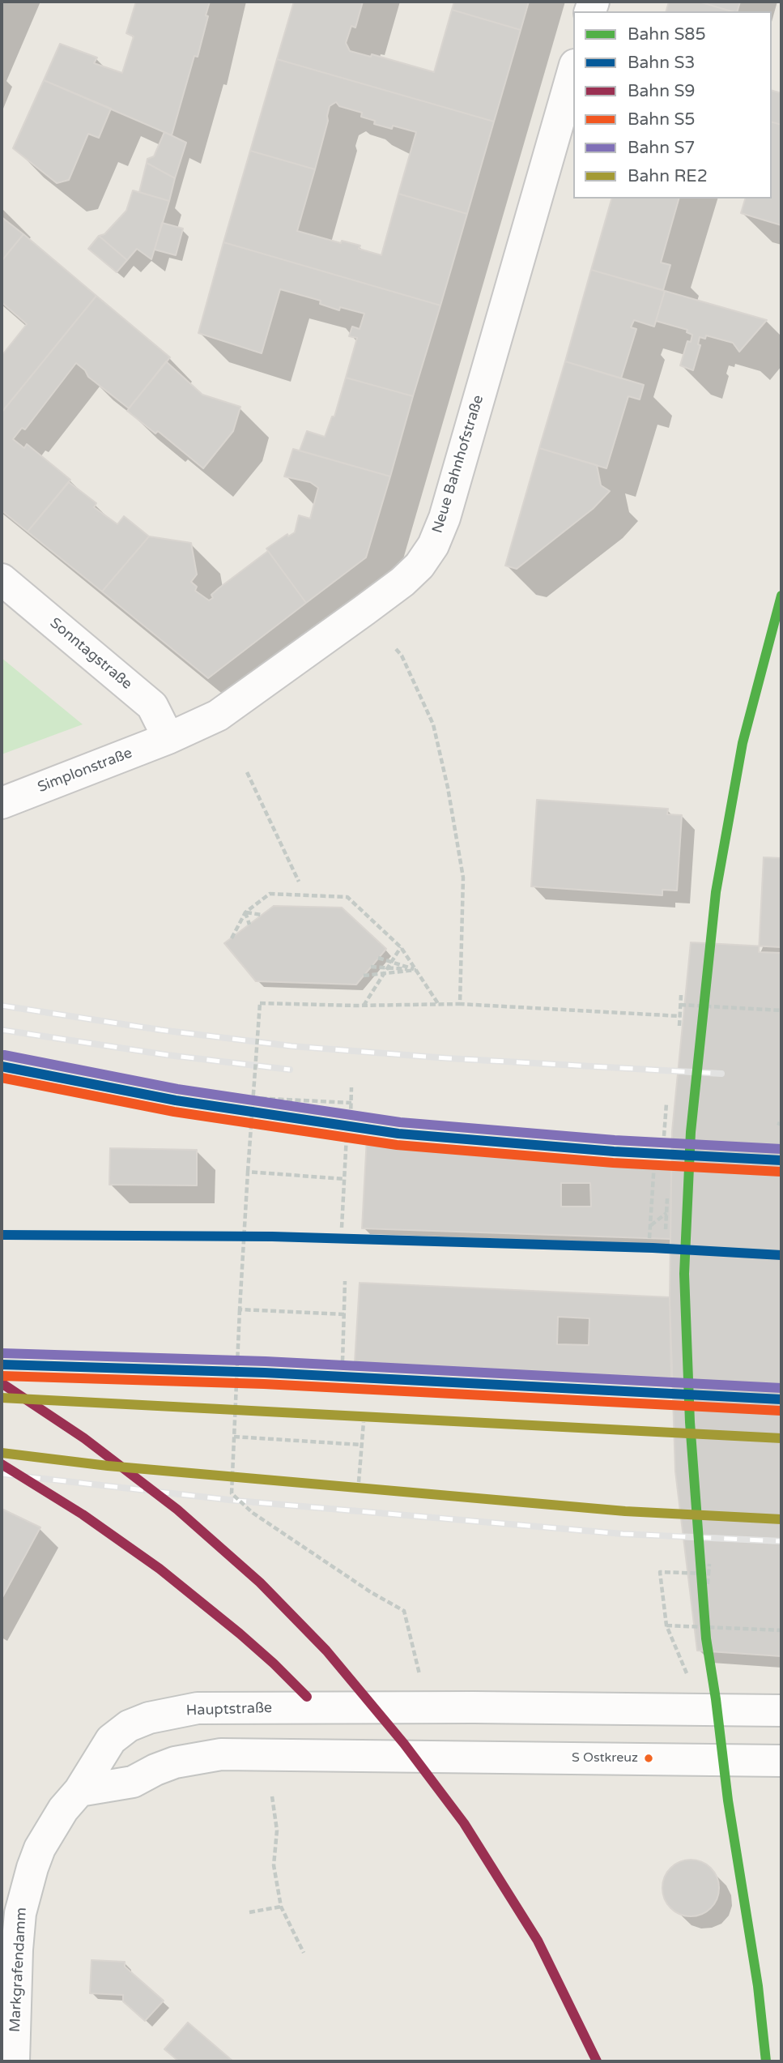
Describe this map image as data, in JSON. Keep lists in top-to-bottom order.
{
  "streets": {
    "main road": [
      "Neue Bahnhofstraße",
      "Sonntagstraße",
      "Simplonstraße",
      "Hauptstraße",
      "Markgrafendamm"
    ]
  },
  "crossings": [
    ["Neue Bahnhofstraße", "Sonntagstraße"],
    ["Neue Bahnhofstraße", "Simplonstraße"],
    ["Sonntagstraße", "Simplonstraße"],
    ["Hauptstraße", "Markgrafendamm"]
  ],
  "places": ["S Ostkreuz"],
  "lines": [
    "rail line S85",
    "rail line S7",
    "rail line S3",
    "rail line S5",
    "rail line S9",
    "rail line RE2"
  ],
  "legend": [
    "Bahn S85",
    "Bahn S3",
    "Bahn S9",
    "Bahn S5",
    "Bahn S7",
    "Bahn RE2"
  ]
}
